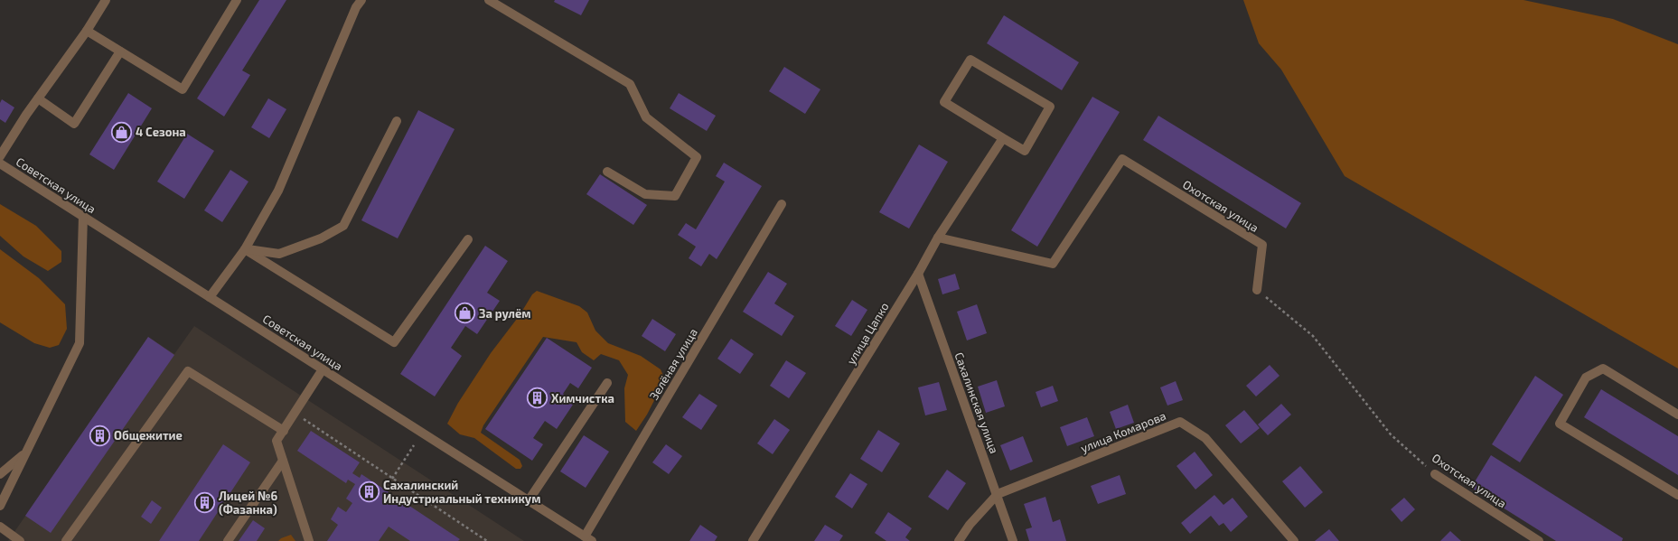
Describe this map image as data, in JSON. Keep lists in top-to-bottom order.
{
  "streets": {
    "street": [
      "Советская улица",
      "Охотская улица",
      "улица Цапко",
      "Зелёная улица",
      "Сахалинская улица",
      "улица Комарова"
    ]
  },
  "crossings": [
    ["Советская улица", "Зелёная улица"],
    ["Охотская улица", "улица Цапко"],
    ["улица Цапко", "Сахалинская улица"],
    ["Сахалинская улица", "улица Комарова"]
  ],
  "places": {
    "shop": ["4 Сезона", "За рулём"],
    "building": [
      "Химчистка",
      "Общежитие",
      "Сахалинский Индустриальный техникум",
      "Лицей №6 (Фазанка)"
    ]
  }
}
